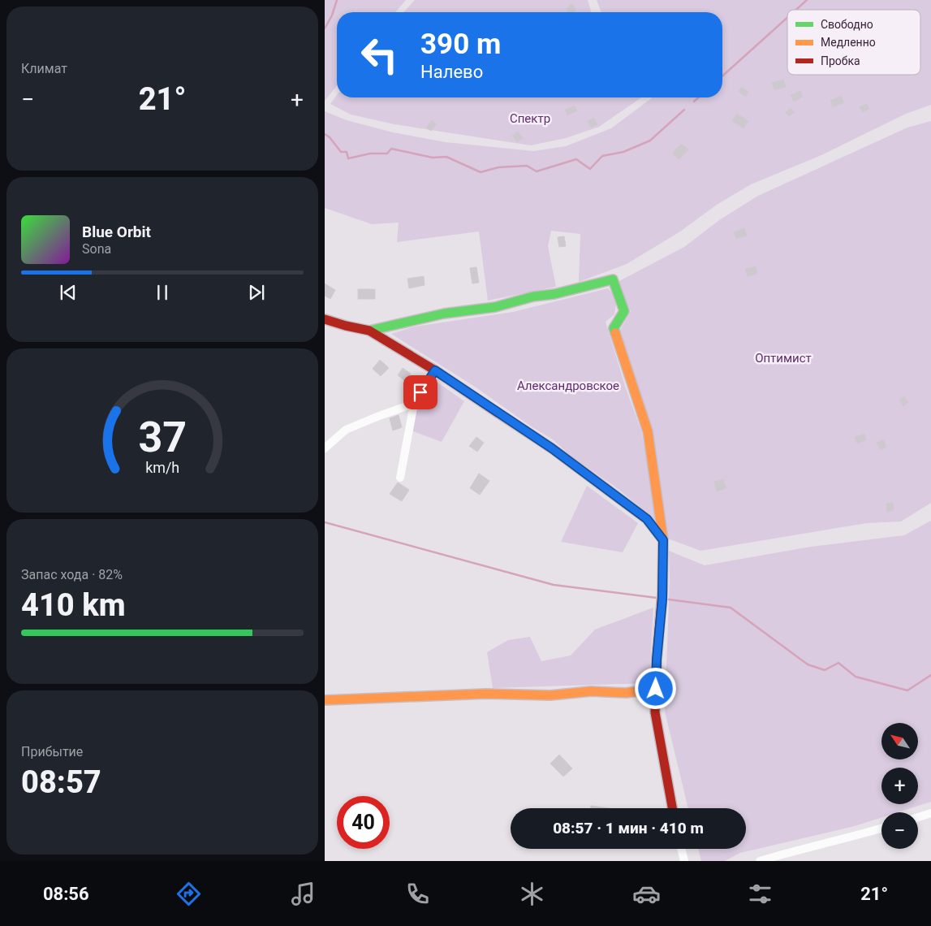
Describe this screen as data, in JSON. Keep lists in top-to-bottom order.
{
  "parks": ["Спектр", "Оптимист", "Александровское"],
  "legend": ["Свободно", "Медленно", "Пробка"],
  "north": "top left",
  "page": {
    "tile": [
      "Климат",
      ["Запас хода · 82%", "410 km"],
      ["Прибытие", "08:57"]
    ],
    "turn": ["390 m", "Налево"],
    "heat": ["−", "21°", "+"],
    "song": ["Blue Orbit", "Sona"],
    "map_buttons": ["+", "−"],
    "limit": "40",
    "trip": "08:57 · 1 мин · 410 m",
    "tabs": ["08:56", "21°"],
    "gauge": ["37", "km/h"]
  }
}
